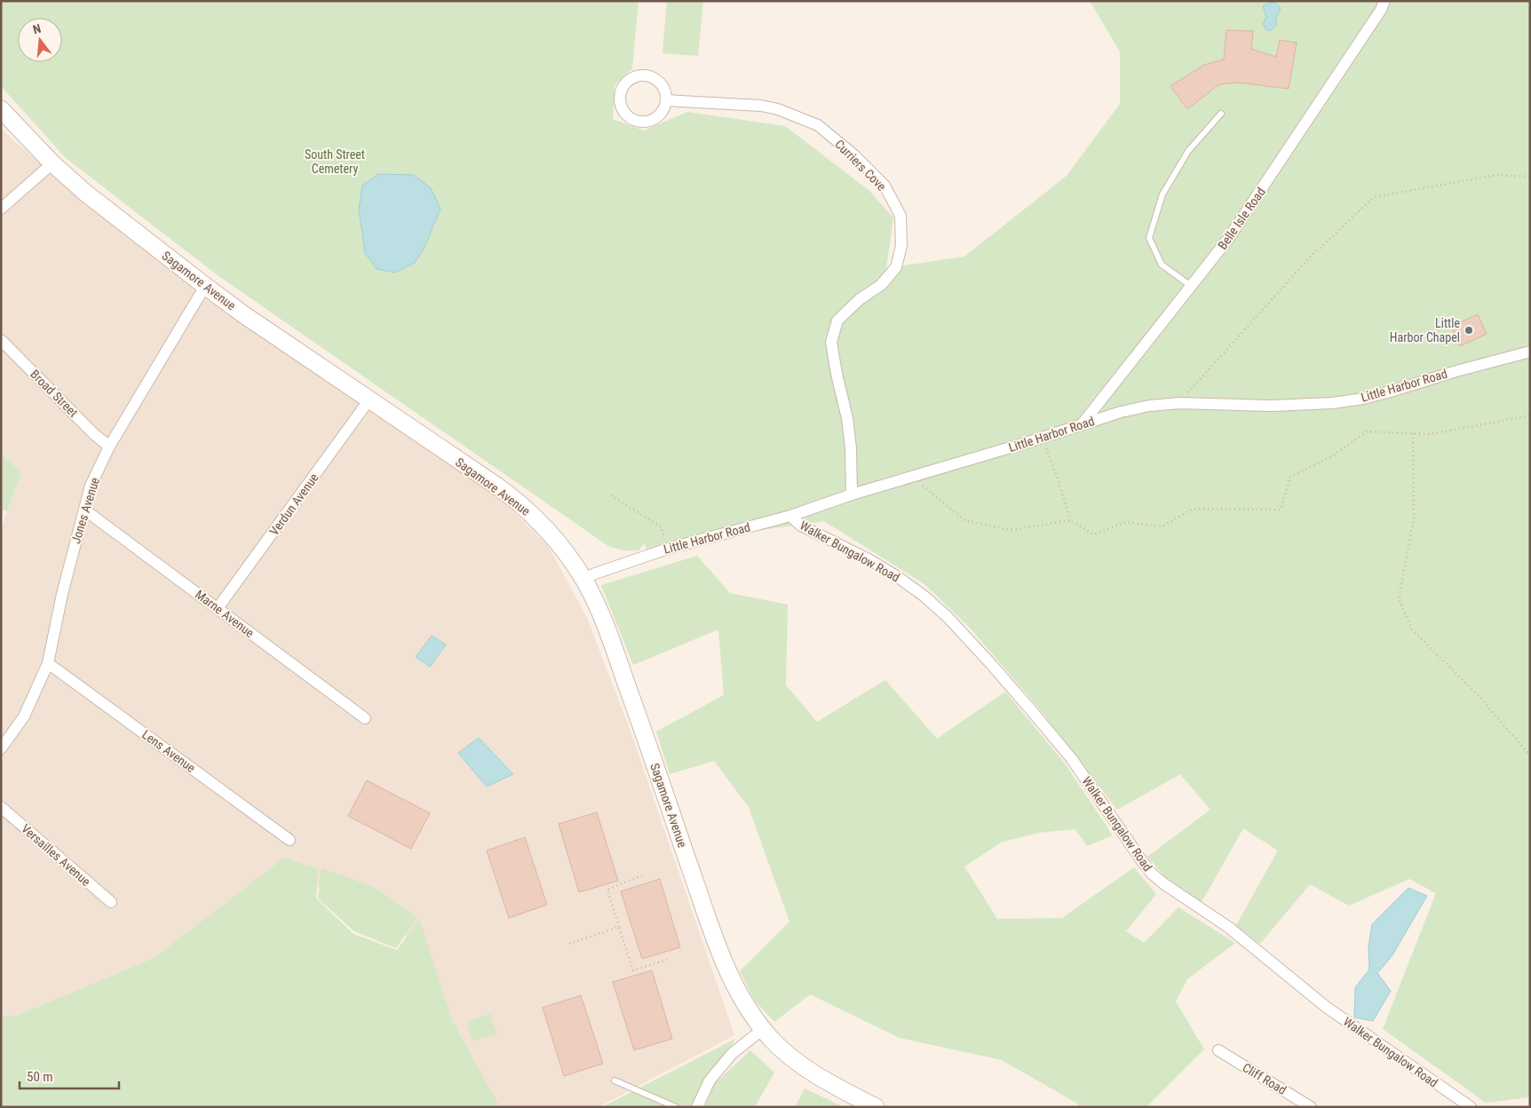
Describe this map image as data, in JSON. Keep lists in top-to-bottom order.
{
  "streets": {
    "main road": ["Sagamore Avenue"],
    "street": [
      "Curriers Cove",
      "Belle Isle Road",
      "Little Harbor Road",
      "Broad Street",
      "Verdun Avenue",
      "Jones Avenue",
      "Walker Bungalow Road",
      "Marne Avenue",
      "Lens Avenue",
      "Versailles Avenue",
      "Cliff Road"
    ]
  },
  "crossings": [
    ["Curriers Cove", "Little Harbor Road"],
    ["Belle Isle Road", "Little Harbor Road"],
    ["Sagamore Avenue", "Little Harbor Road"],
    ["Sagamore Avenue", "Verdun Avenue"],
    ["Sagamore Avenue", "Jones Avenue"],
    ["Little Harbor Road", "Walker Bungalow Road"],
    ["Broad Street", "Jones Avenue"],
    ["Verdun Avenue", "Marne Avenue"],
    ["Jones Avenue", "Marne Avenue"],
    ["Jones Avenue", "Lens Avenue"]
  ],
  "parks": ["South Street Cemetery"],
  "places": ["Little Harbor Chapel"],
  "scale_bar": "50 m",
  "north": "top"
}
